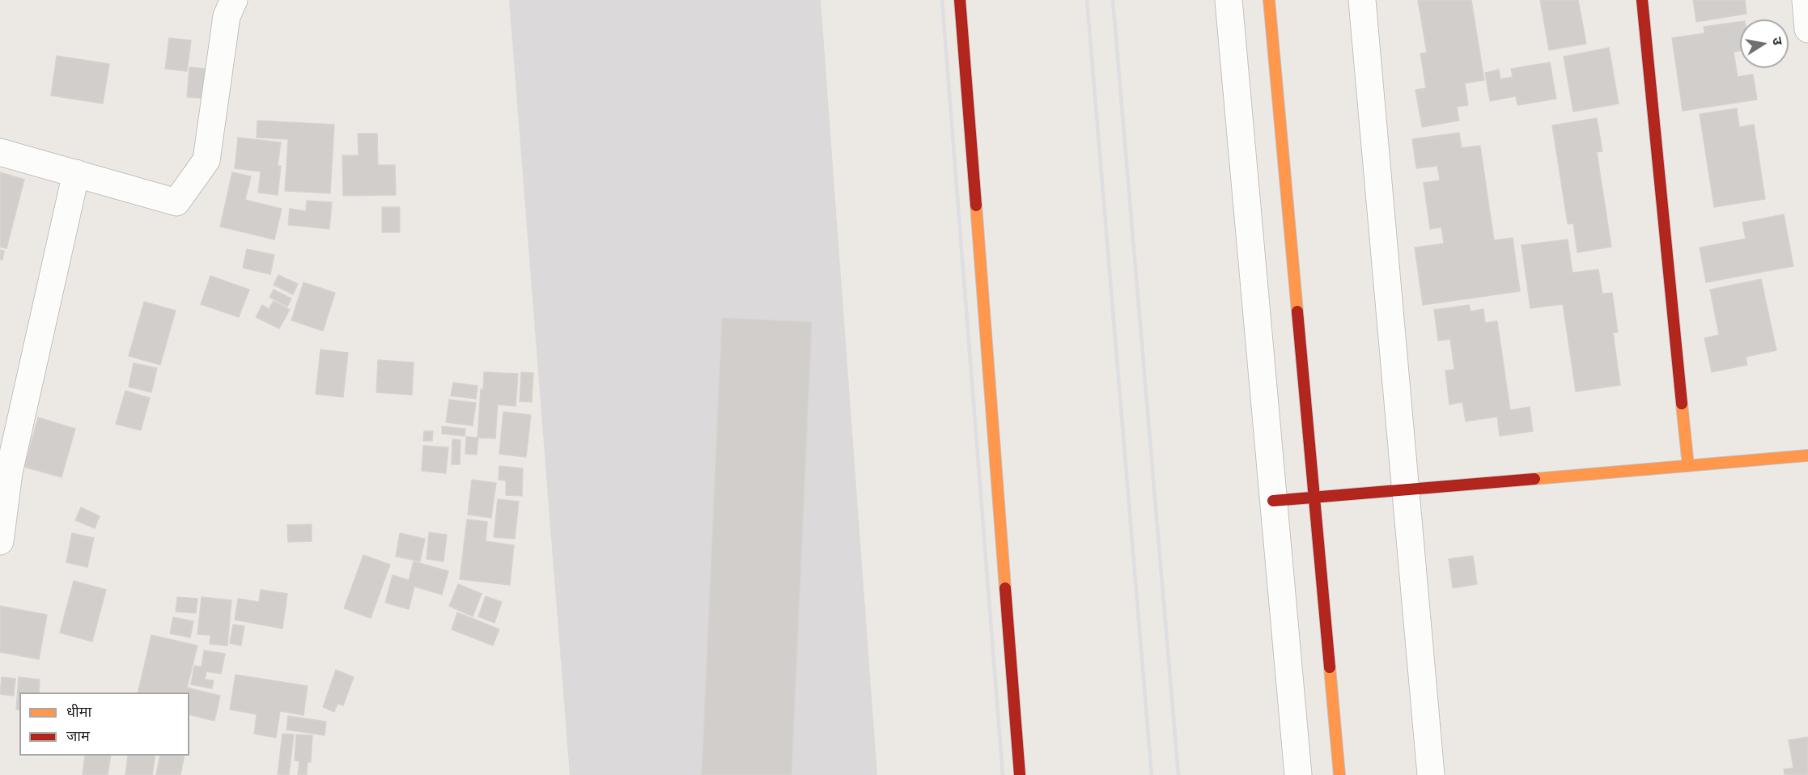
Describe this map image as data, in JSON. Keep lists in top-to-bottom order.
{
  "legend": ["धीमा", "जाम"],
  "north": "right"
}
